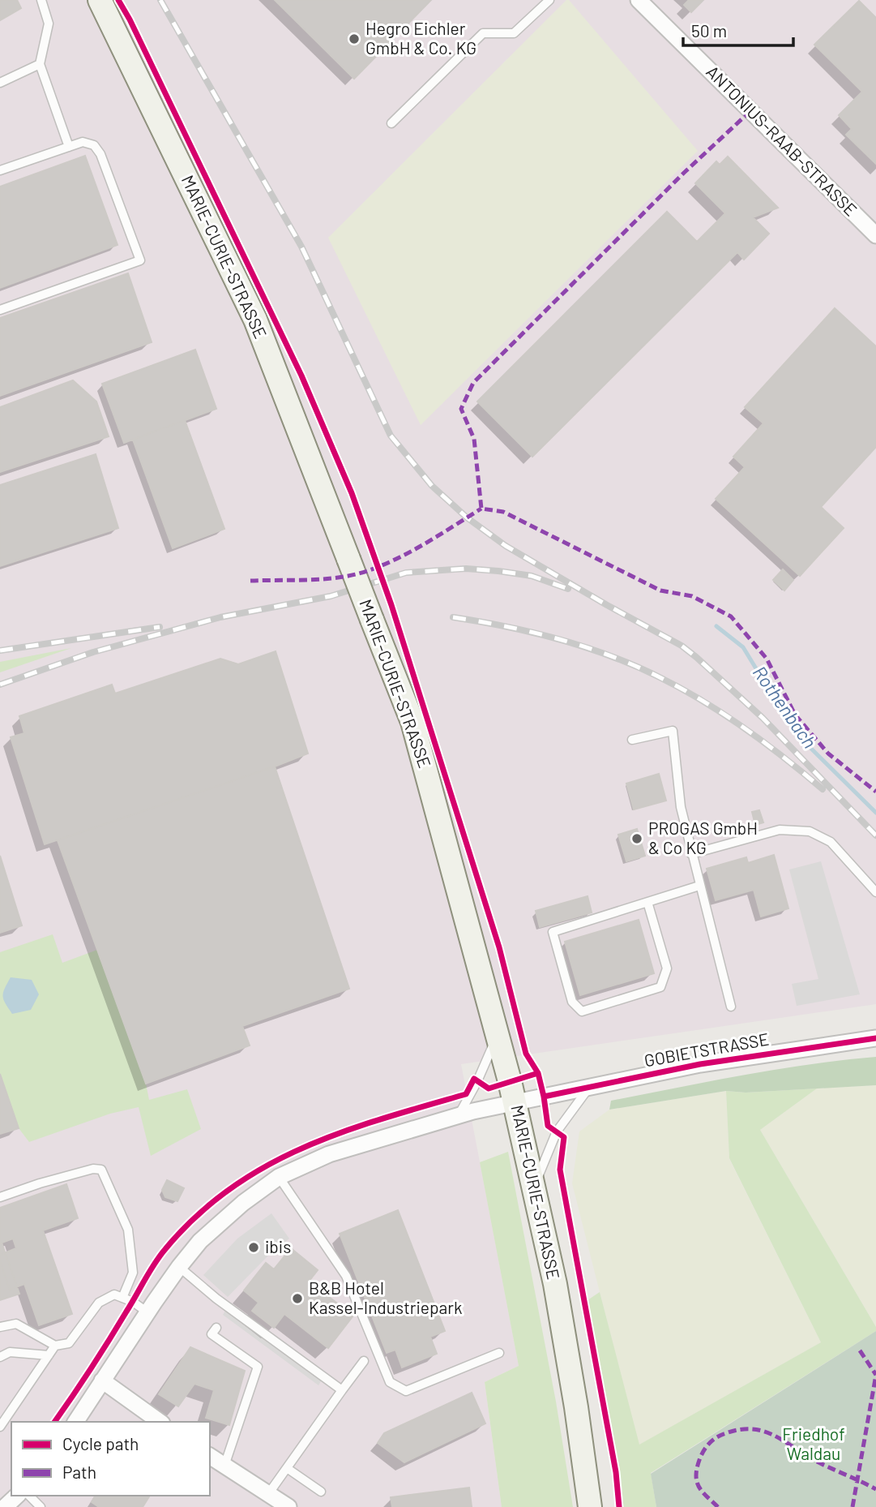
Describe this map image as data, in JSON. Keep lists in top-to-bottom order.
{
  "streets": {
    "main road": ["MARIE-CURIE-STRASSE"],
    "street": ["ANTONIUS-RAAB-STRASSE", "GOBIETSTRASSE"]
  },
  "crossings": [
    ["MARIE-CURIE-STRASSE", "GOBIETSTRASSE"]
  ],
  "water": ["Rothenbach"],
  "parks": ["Friedhof Waldau"],
  "places": [
    "Hegro Eichler GmbH & Co. KG",
    "PROGAS GmbH & Co KG",
    "ibis",
    "B&B Hotel Kassel-Industriepark"
  ],
  "legend": ["Cycle path", "Path"],
  "scale_bar": "50 m"
}
